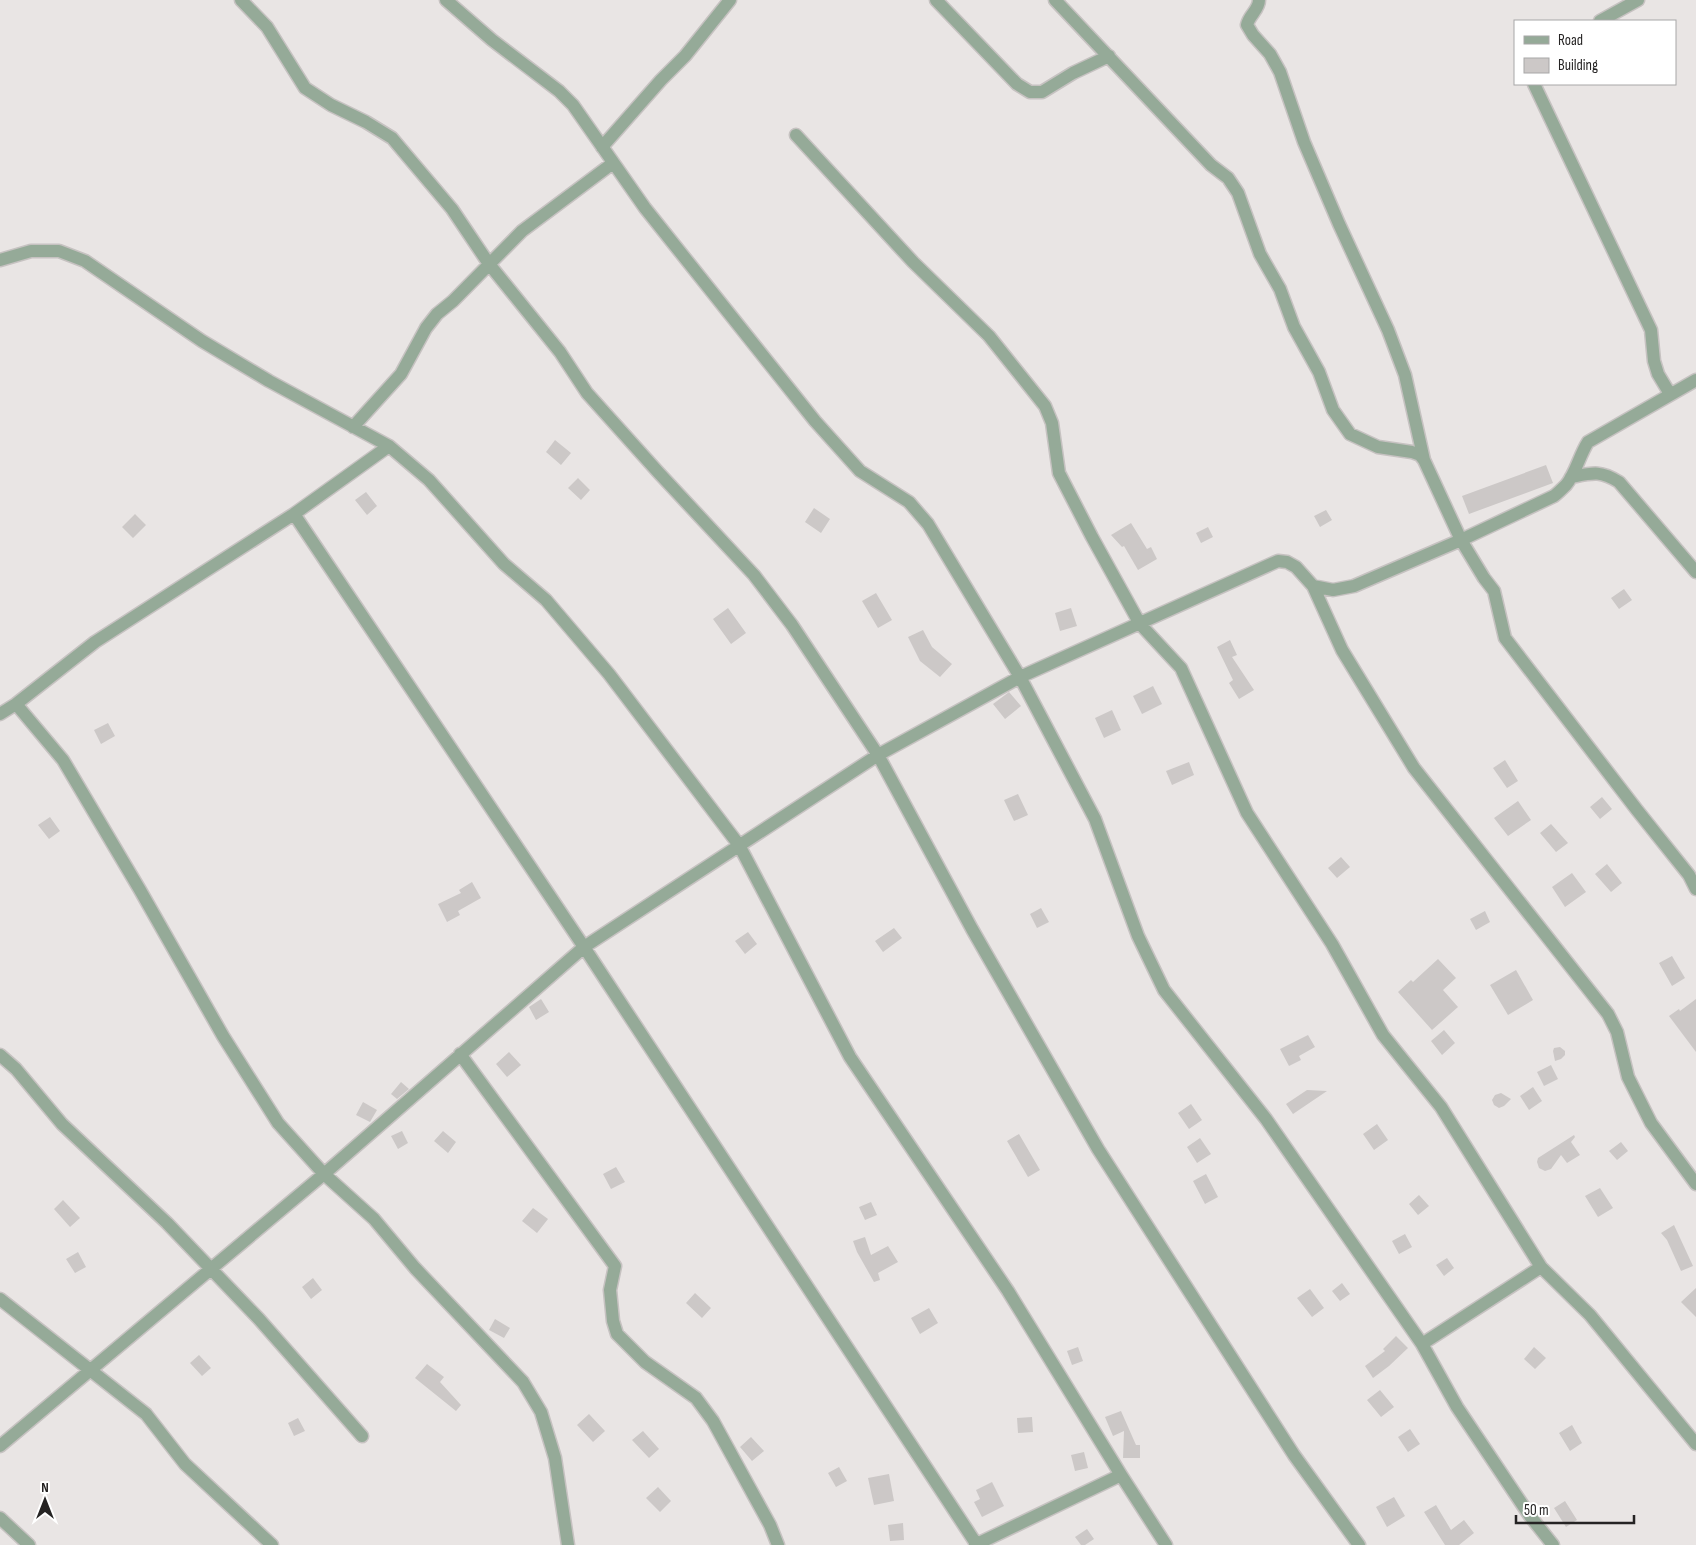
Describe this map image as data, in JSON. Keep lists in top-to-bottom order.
{
  "legend": ["Road", "Building"],
  "scale_bar": "50 m",
  "north": "top"
}
